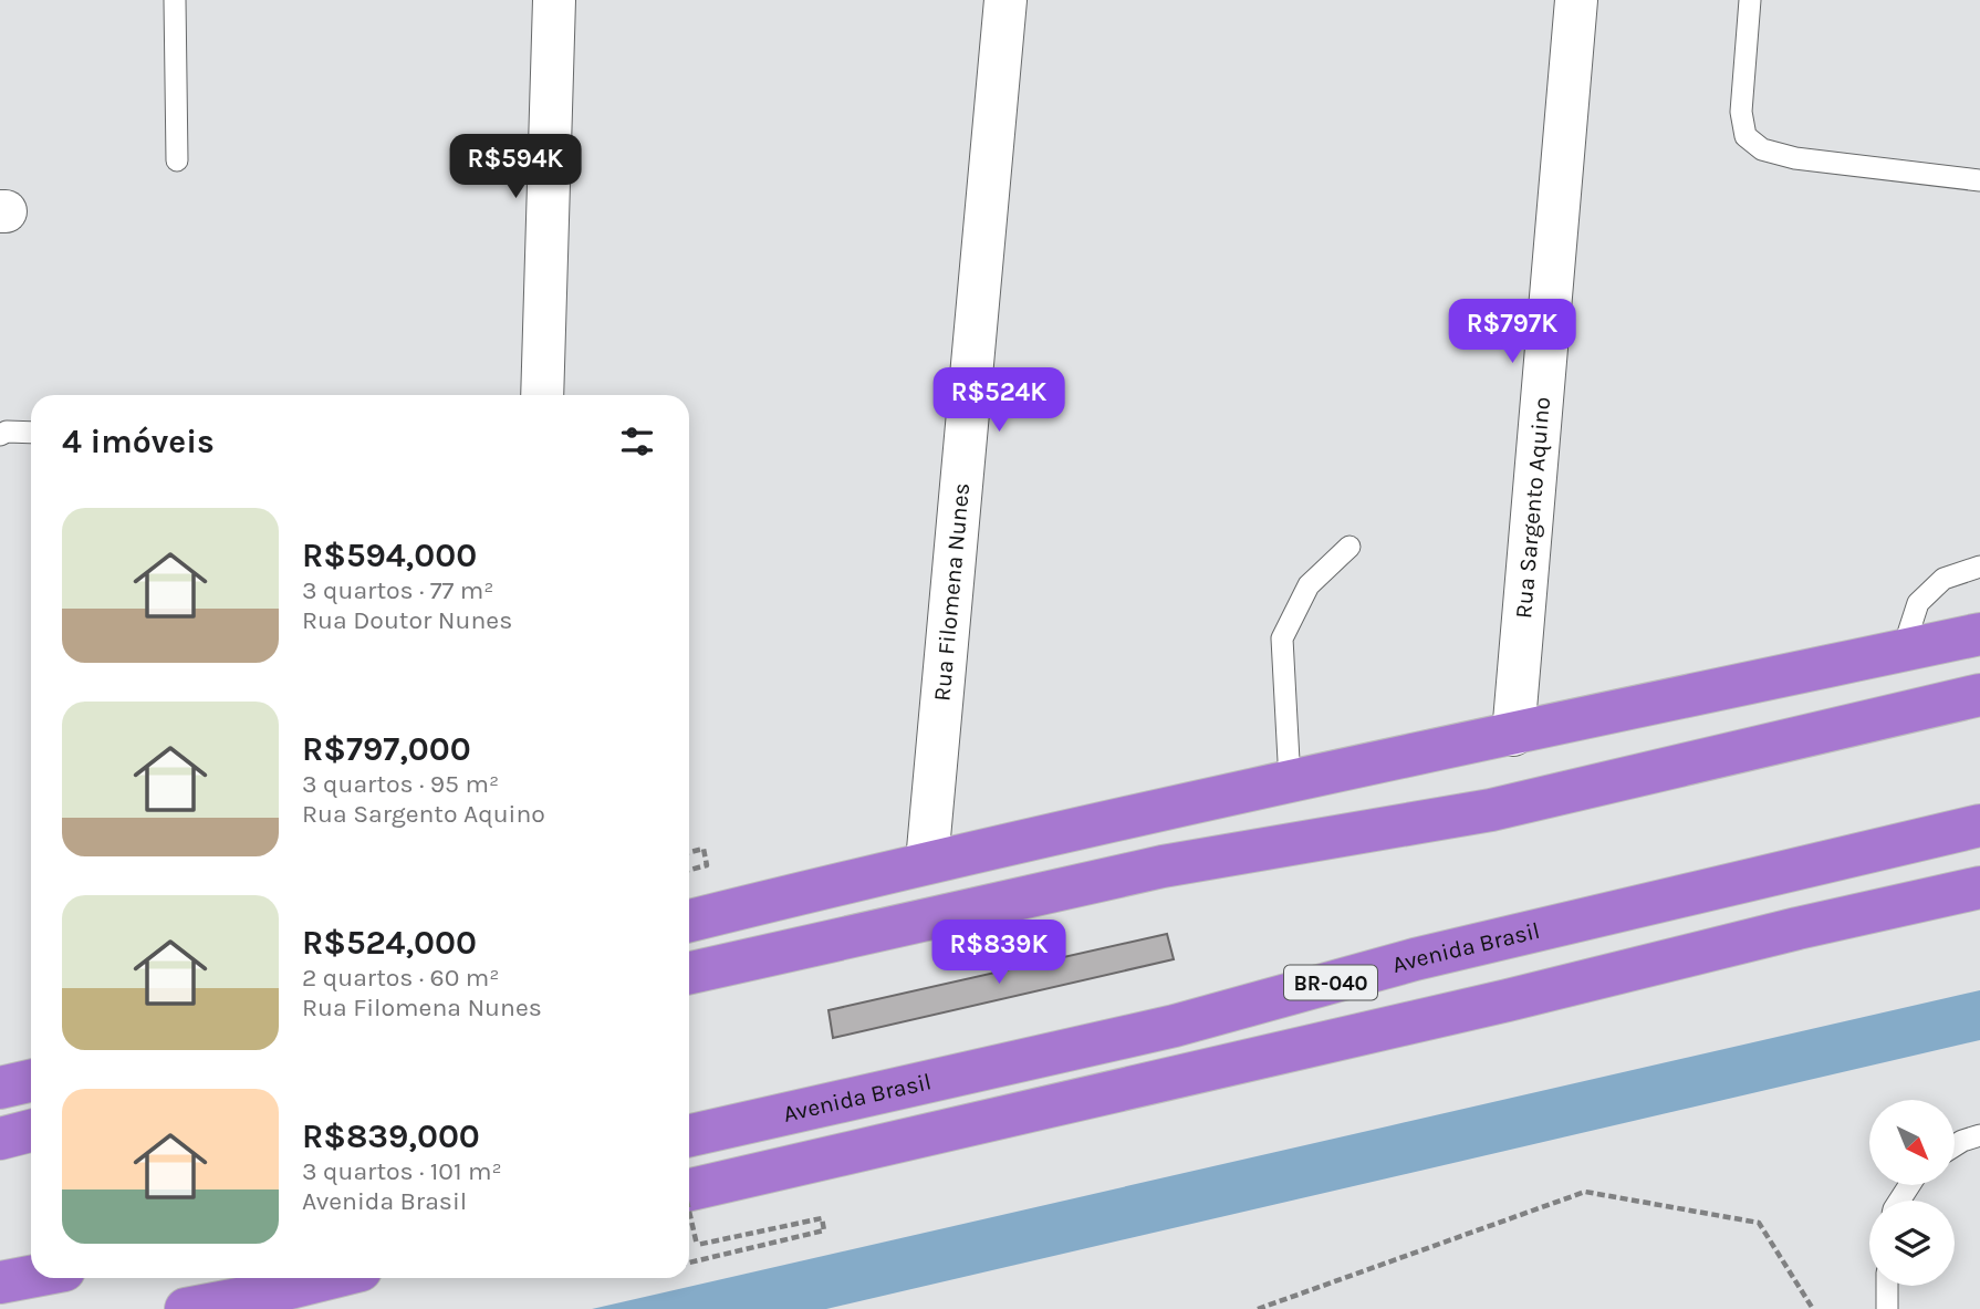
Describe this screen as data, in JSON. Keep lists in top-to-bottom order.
{
  "streets": {
    "highway": ["Avenida Brasil", "BR-040"],
    "street": ["Rua Sargento Aquino", "Rua Filomena Nunes"]
  },
  "north": "bottom right",
  "page": {
    "price": [
      "R$594K",
      "R$797K",
      "R$524K",
      "R$839K"
    ],
    "heading": "4 imóveis",
    "list": [
      {
        "name": "R$594,000",
        "note": "3 quartos · 77 m² · Rua Doutor Nunes"
      },
      {
        "name": "R$797,000",
        "note": "3 quartos · 95 m² · Rua Sargento Aquino"
      },
      {
        "name": "R$524,000",
        "note": "2 quartos · 60 m² · Rua Filomena Nunes"
      },
      {
        "name": "R$839,000",
        "note": "3 quartos · 101 m² · Avenida Brasil"
      }
    ]
  }
}
